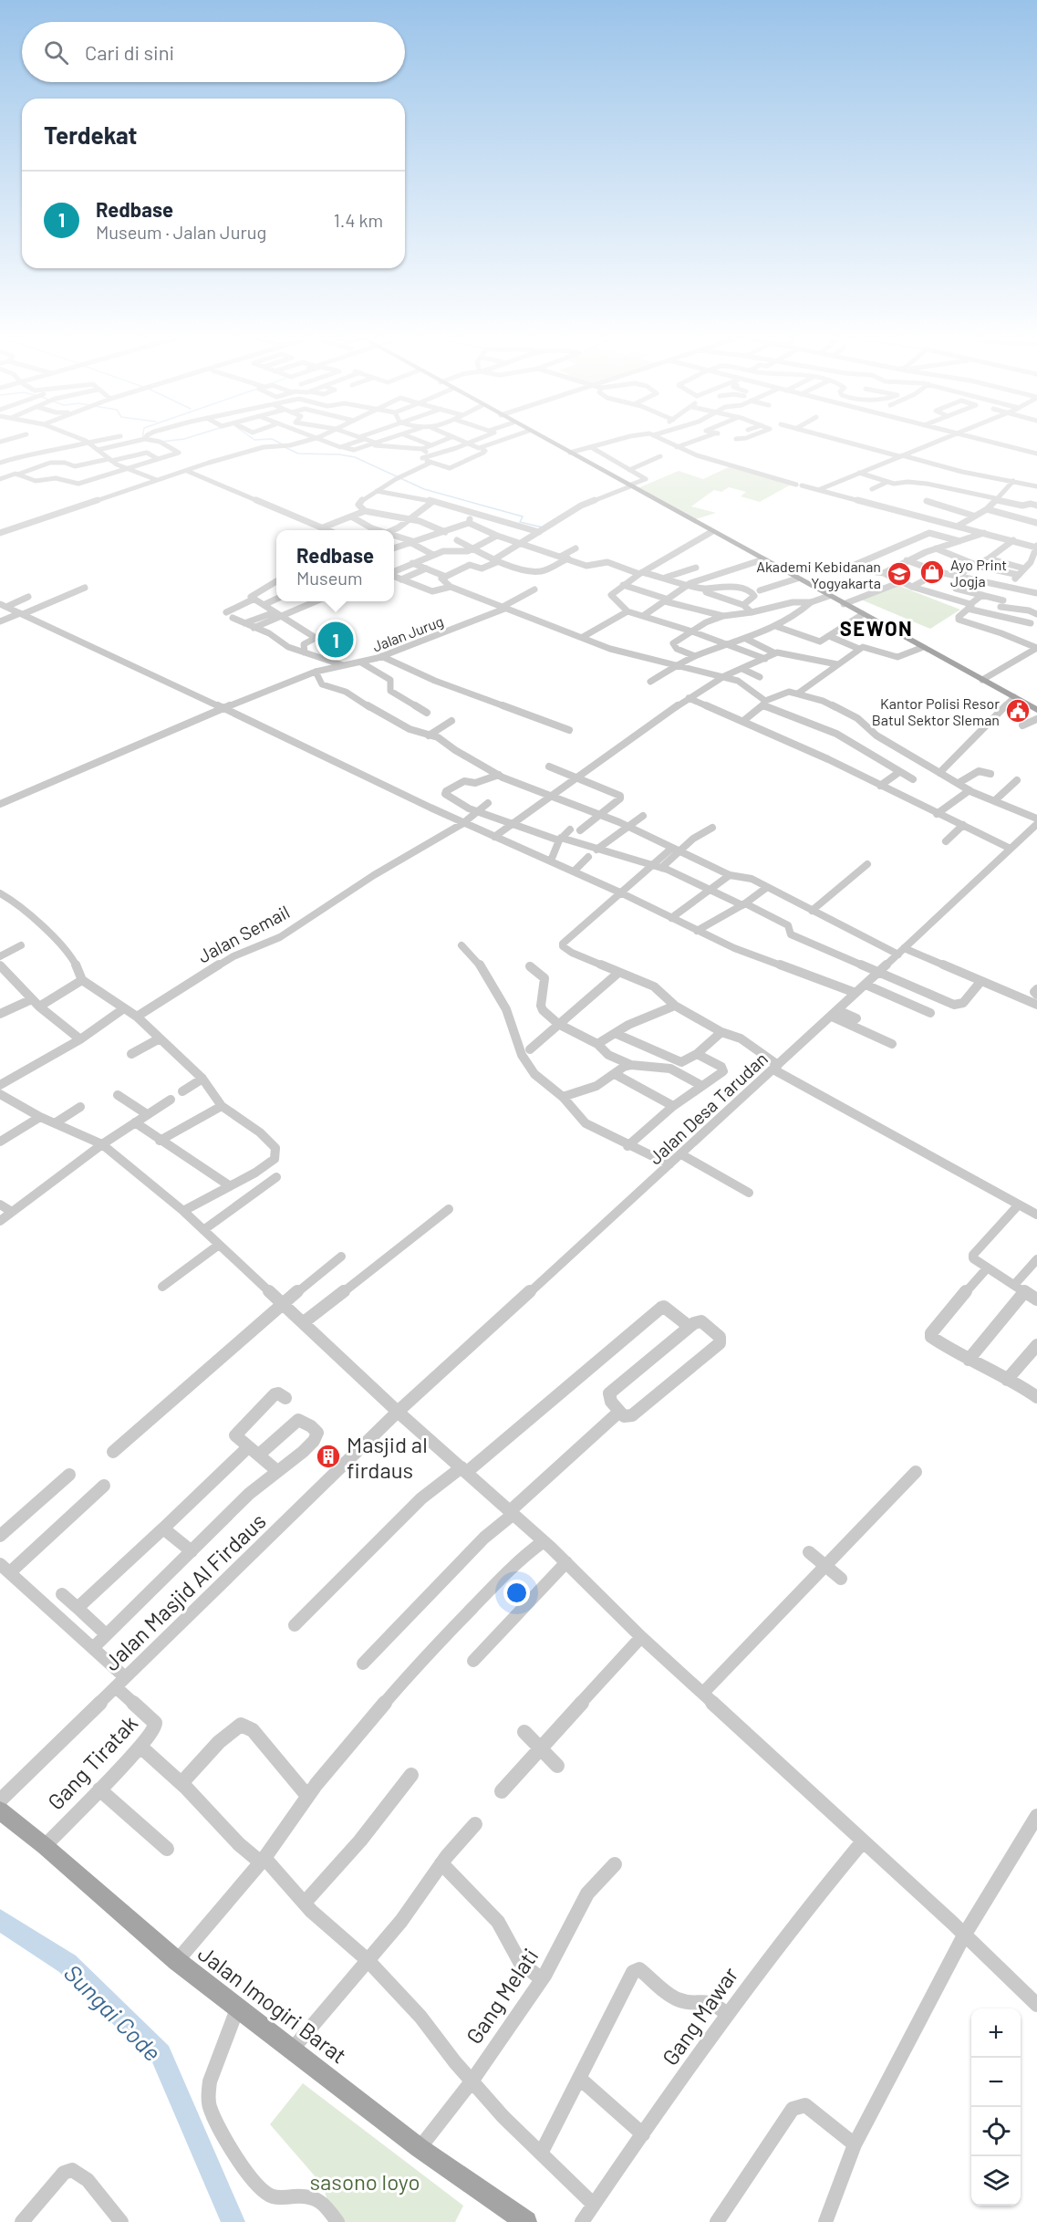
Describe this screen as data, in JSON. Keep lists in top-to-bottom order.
{
  "streets": {
    "main road": ["Jalan Imogiri Barat"],
    "street": [
      "Jalan Jurug",
      "Jalan Semail",
      "Jalan Desa Tarudan",
      "Jalan Masjid Al Firdaus",
      "Gang Tiratak",
      "Gang Melati",
      "Gang Mawar"
    ]
  },
  "crossings": [
    ["Jalan Desa Tarudan", "Jalan Masjid Al Firdaus"],
    ["Jalan Masjid Al Firdaus", "Gang Tiratak"],
    ["Gang Tiratak", "Jalan Imogiri Barat"],
    ["Gang Melati", "Jalan Imogiri Barat"]
  ],
  "districts": ["SEWON"],
  "water": ["Sungai Code"],
  "parks": ["sasono loyo"],
  "places": {
    "shop": ["Ayo Print Jogja"],
    "school or university": ["Akademi Kebidanan Yogyakarta"],
    "public building": ["Kantor Polisi Resor Batul Sektor Sleman"],
    "building": ["Masjid al firdaus"]
  },
  "page": {
    "search": "Cari di sini",
    "heading": "Terdekat",
    "list": [
      {
        "mark": "1",
        "name": "Redbase",
        "note": "Museum · Jalan Jurug",
        "value": "1.4 km"
      }
    ],
    "popup": ["Redbase", "Museum"],
    "pins": "1",
    "map_buttons": ["+", "−"]
  }
}
